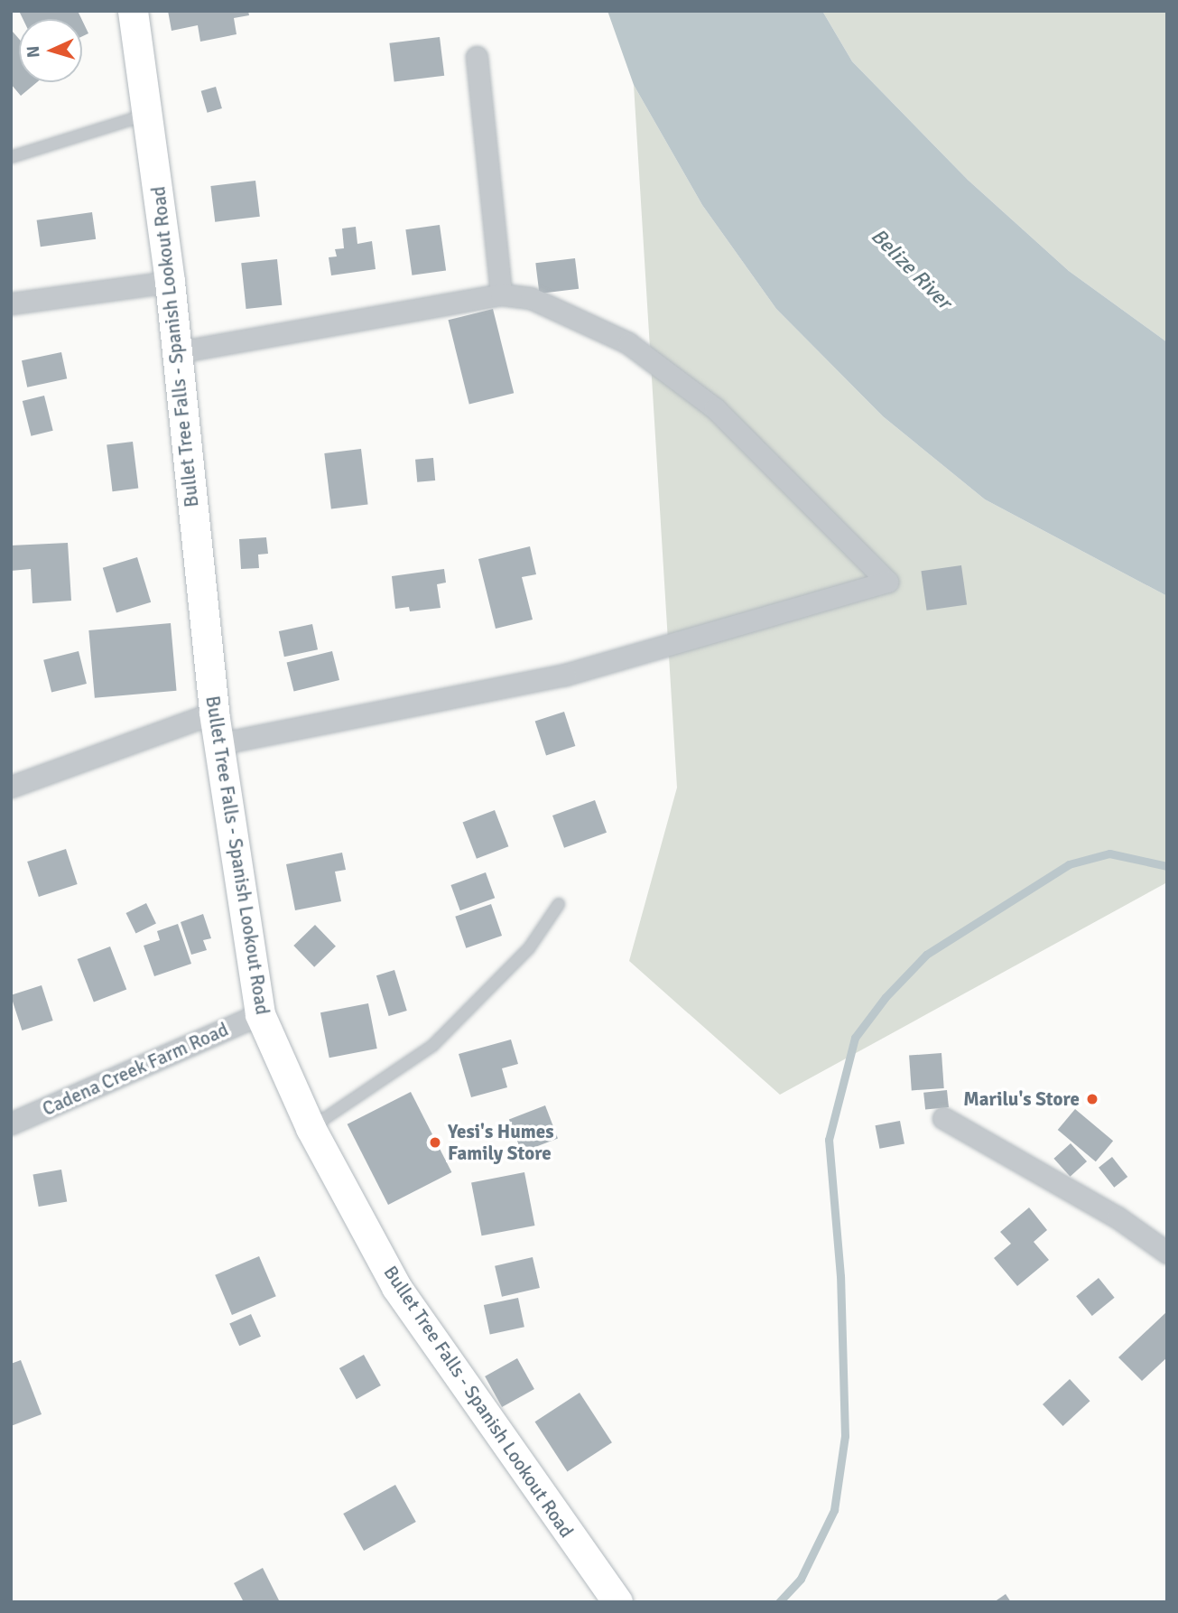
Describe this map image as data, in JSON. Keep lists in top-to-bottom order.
{
  "streets": {
    "main road": ["Bullet Tree Falls - Spanish Lookout Road"],
    "street": ["Cadena Creek Farm Road"]
  },
  "crossings": [
    ["Bullet Tree Falls - Spanish Lookout Road", "Cadena Creek Farm Road"]
  ],
  "water": ["Belize River"],
  "places": ["Marilu's Store", "Yesi's Humes Family Store"],
  "north": "left"
}
